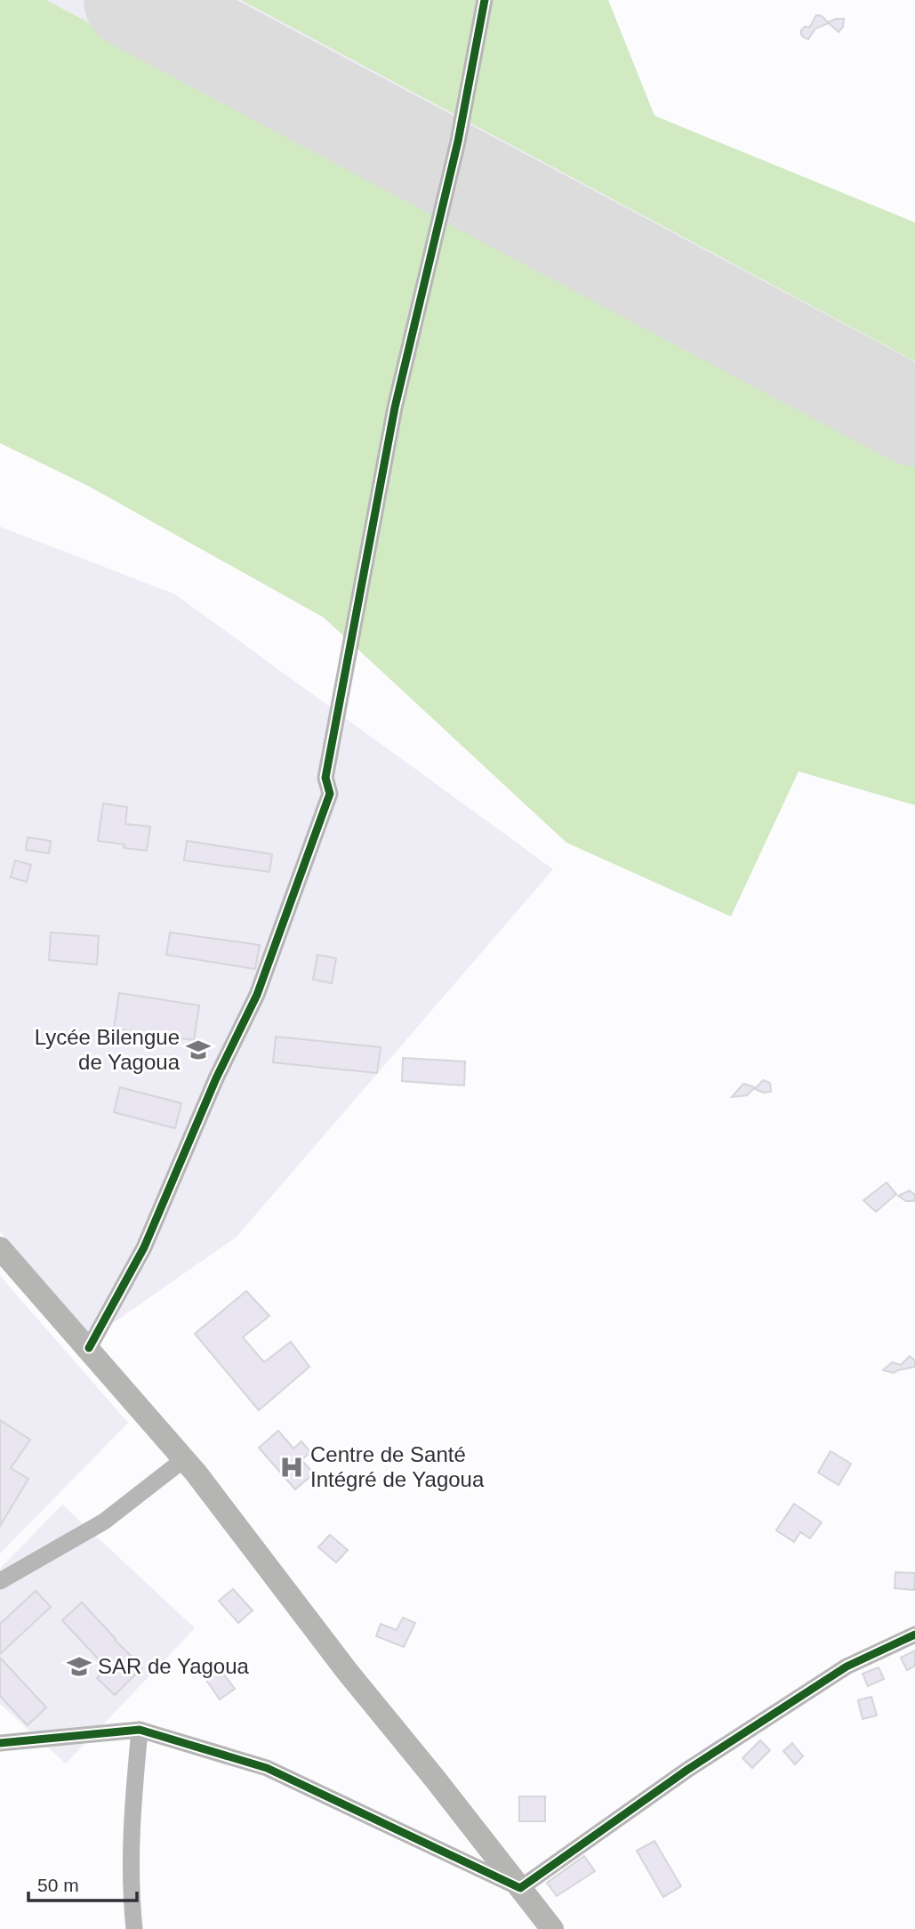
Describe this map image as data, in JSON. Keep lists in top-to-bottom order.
{
  "places": {
    "school or university": ["Lycée Bilengue de Yagoua", "SAR de Yagoua"],
    "hospital": ["Centre de Santé Intégré de Yagoua"]
  },
  "scale_bar": "50 m"
}
